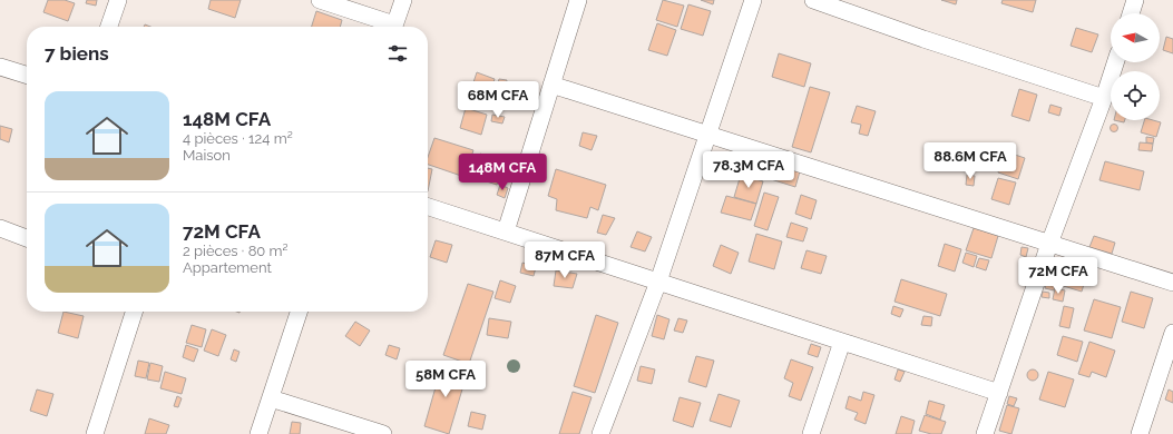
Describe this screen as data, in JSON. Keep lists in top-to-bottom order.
{
  "north": "left",
  "page": {
    "heading": "7 biens",
    "list": [
      {
        "name": "148M CFA",
        "note": "4 pièces · 124 m² · Maison"
      },
      {
        "name": "72M CFA",
        "note": "2 pièces · 80 m² · Appartement"
      }
    ],
    "price": [
      "68M CFA",
      "88.6M CFA",
      "78.3M CFA",
      "148M CFA",
      "87M CFA",
      "72M CFA",
      "58M CFA"
    ]
  }
}
